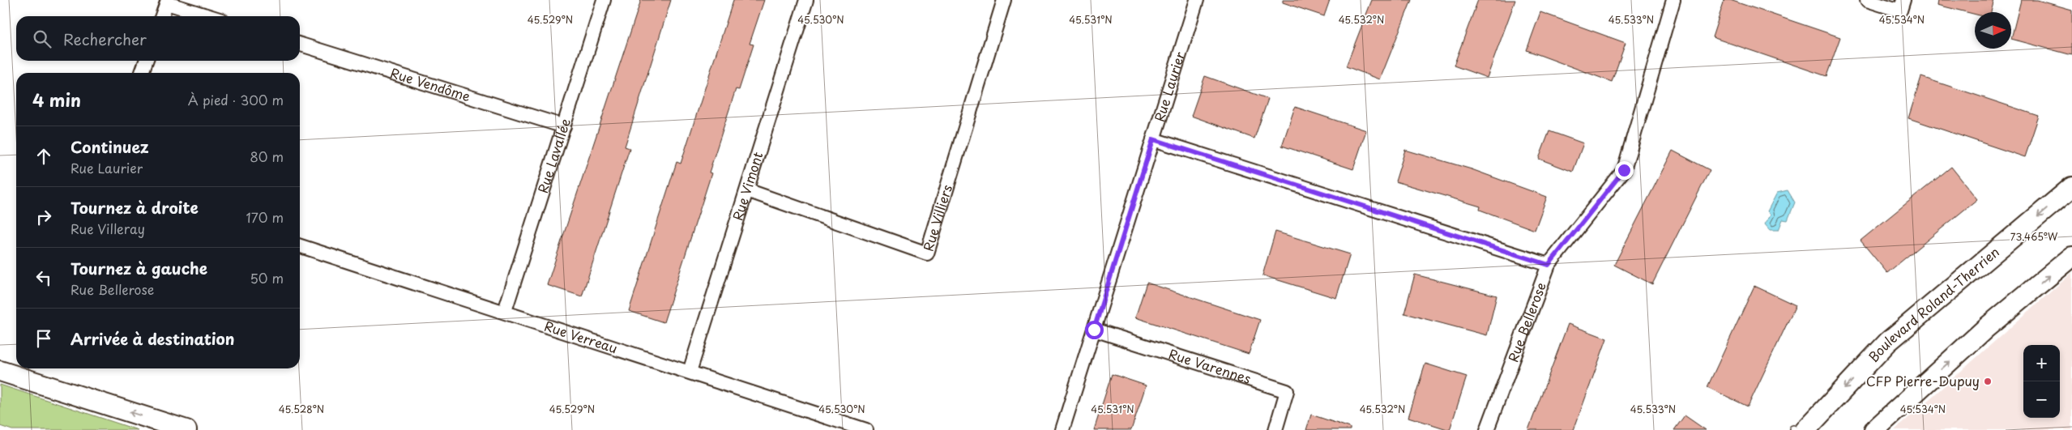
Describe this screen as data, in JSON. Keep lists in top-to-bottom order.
{
  "streets": {
    "main road": ["Boulevard Roland-Therrien"],
    "street": [
      "Rue Vendôme",
      "Rue Laurier",
      "Rue Lavallée",
      "Rue Vimont",
      "Rue Villiers",
      "Rue Bellerose",
      "Rue Verreau",
      "Rue Varennes"
    ]
  },
  "crossings": [
    ["Rue Vendôme", "Rue Lavallée"],
    ["Rue Laurier", "Rue Varennes"],
    ["Rue Lavallée", "Rue Verreau"],
    ["Rue Vimont", "Rue Villiers"],
    ["Rue Vimont", "Rue Verreau"]
  ],
  "places": ["CFP Pierre-Dupuy"],
  "north": "right",
  "page": {
    "search": "Rechercher",
    "heading": ["4 min", "À pied · 300 m"],
    "list": [
      ["Continuez", "Rue Laurier", "80 m"],
      ["Tournez à droite", "Rue Villeray", "170 m"],
      ["Tournez à gauche", "Rue Bellerose", "50 m"],
      "Arrivée à destination"
    ],
    "map_buttons": ["+", "−"]
  },
  "coordinates": [
    "45.529°N",
    "45.530°N",
    "45.531°N",
    "45.532°N",
    "45.533°N",
    "45.534°N",
    "73.465°W",
    "45.528°N"
  ]
}
